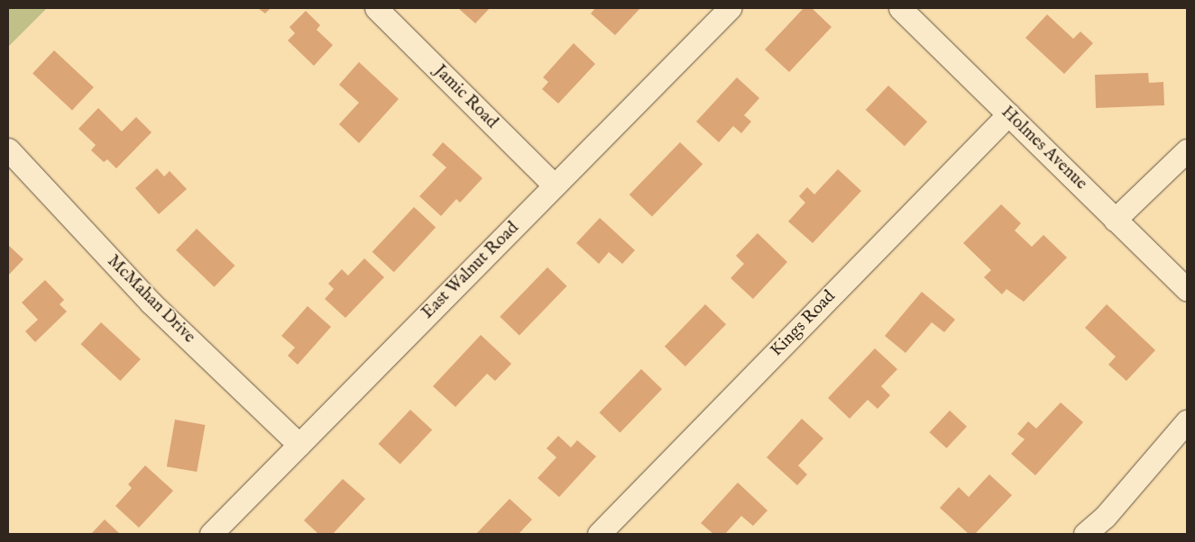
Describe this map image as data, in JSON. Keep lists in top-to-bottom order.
{
  "streets": {
    "street": [
      "Jamic Road",
      "Holmes Avenue",
      "East Walnut Road",
      "McMahan Drive",
      "Kings Road"
    ]
  },
  "crossings": [
    ["Jamic Road", "East Walnut Road"],
    ["Holmes Avenue", "Kings Road"],
    ["East Walnut Road", "McMahan Drive"]
  ]
}
